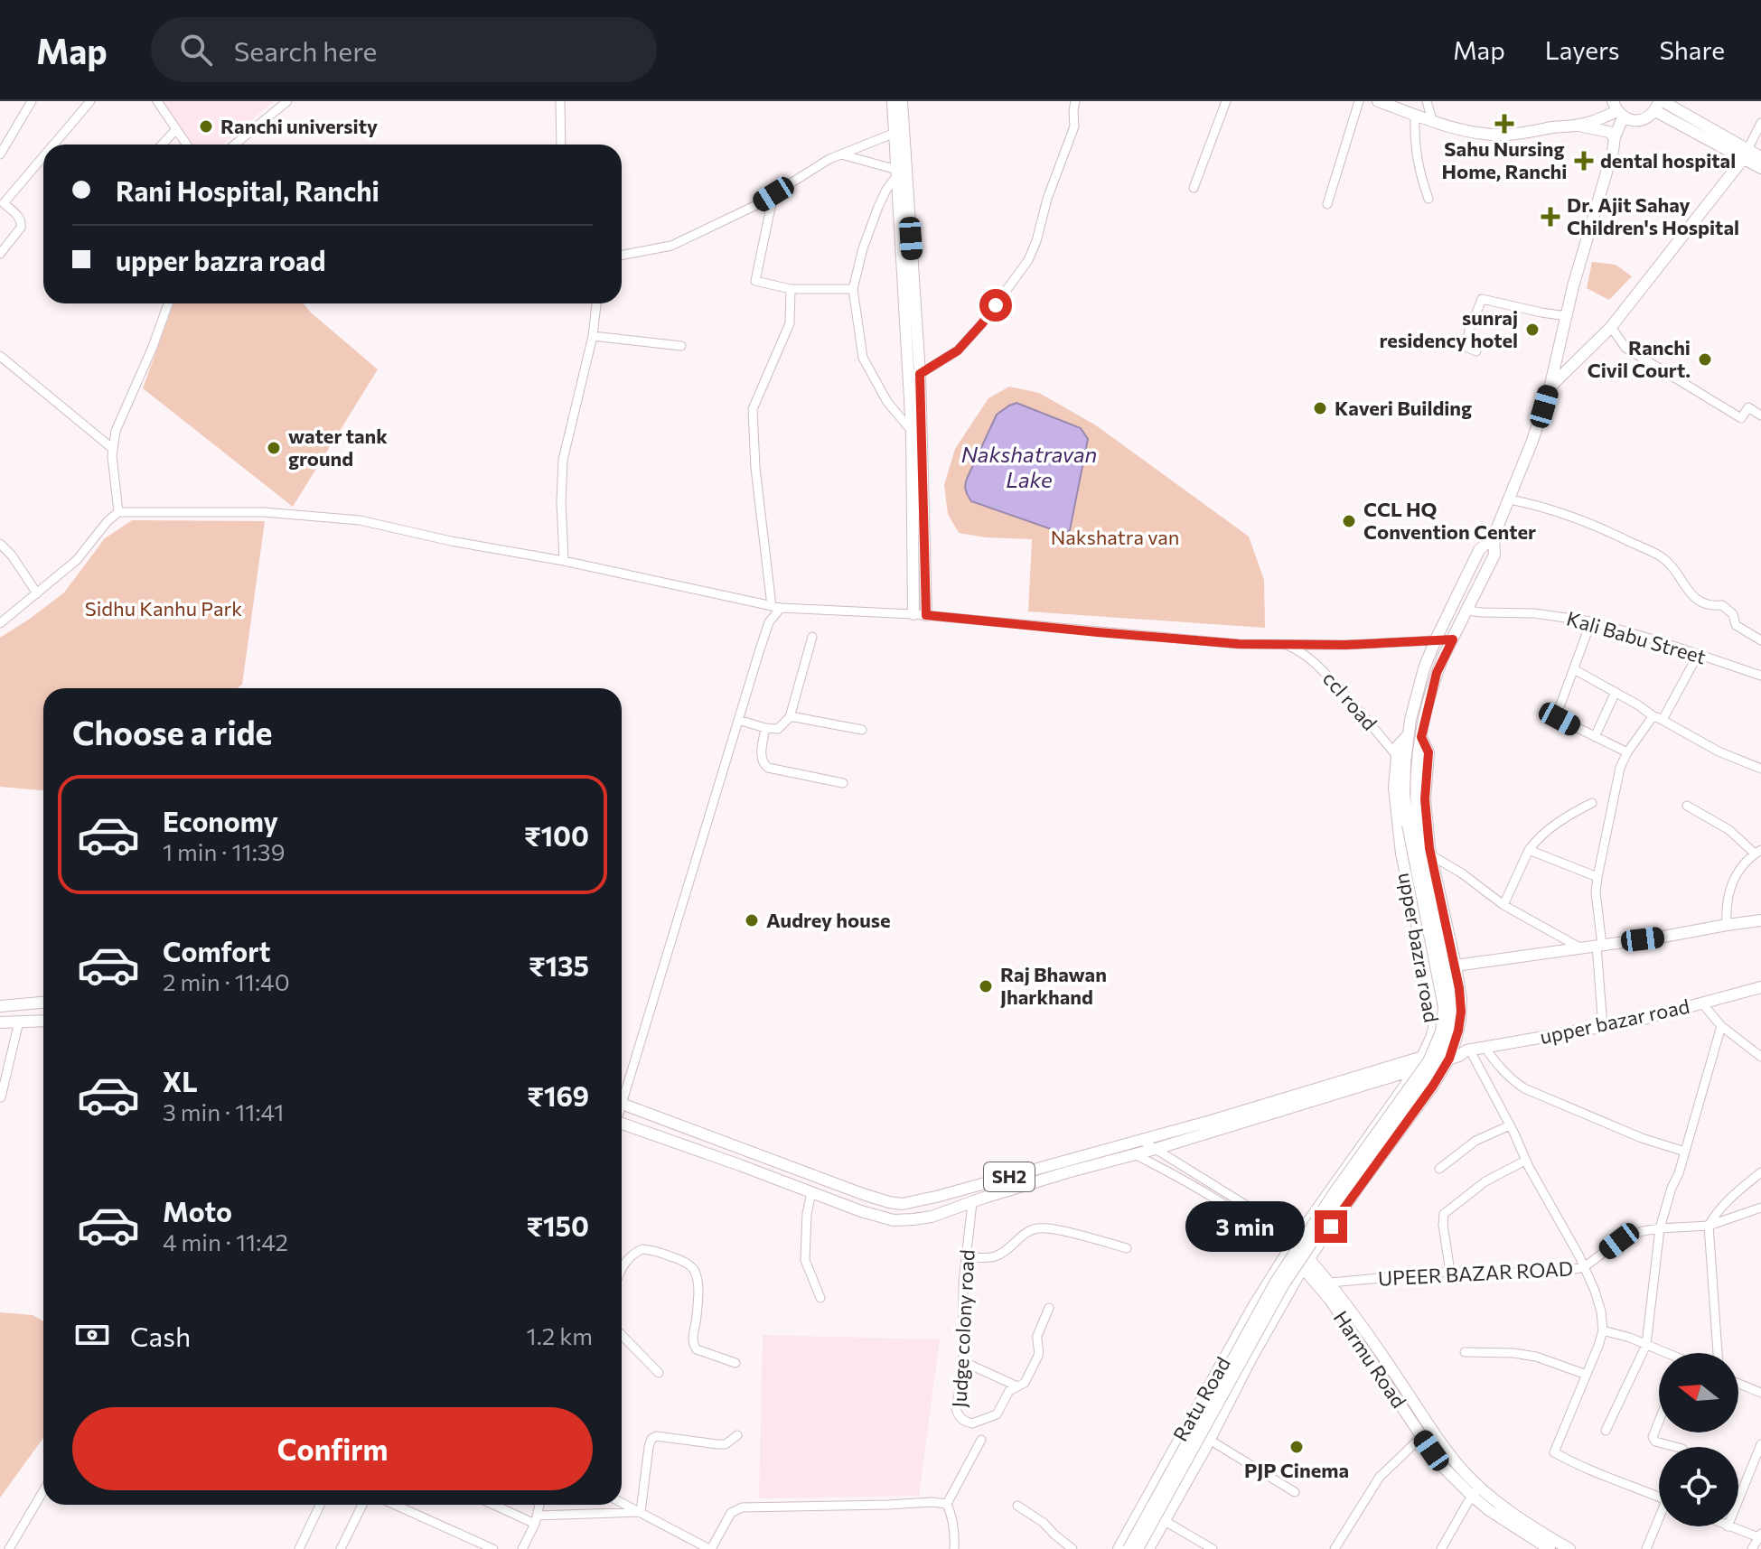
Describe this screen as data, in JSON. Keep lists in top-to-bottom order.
{
  "streets": {
    "main road": [
      "upper bazra road",
      "upper bazar road",
      "SH2",
      "Harmu Road",
      "Ratu Road"
    ],
    "street": [
      "Kali Babu Street",
      "ccl road",
      "UPEER BAZAR ROAD",
      "Judge colony road"
    ]
  },
  "crossings": [
    ["ccl road", "upper bazra road"],
    ["upper bazra road", "upper bazar road"],
    ["upper bazra road", "SH2"],
    ["upper bazra road", "Harmu Road"],
    ["upper bazra road", "Ratu Road"],
    ["upper bazar road", "SH2"],
    ["SH2", "Judge colony road"],
    ["UPEER BAZAR ROAD", "Harmu Road"],
    ["Harmu Road", "Ratu Road"]
  ],
  "water": ["Nakshatravan Lake"],
  "parks": ["Nakshatra van", "Sidhu Kanhu Park"],
  "places": {
    "health": ["Sahu Nursing Home, Ranchi", "dental hospital", "Dr. Ajit Sahay Children's Hospital"],
    "other": [
      "Ranchi university",
      "sunraj residency hotel",
      "Ranchi Civil Court.",
      "Kaveri Building",
      "water tank ground",
      "CCL HQ Convention Center",
      "Audrey house",
      "Raj Bhawan Jharkhand",
      "PJP Cinema"
    ]
  },
  "north": "left",
  "page": {
    "header": "Map",
    "search": "Search here",
    "nav": ["Map", "Layers", "Share"],
    "banner": ["Rani Hospital, Ranchi", "upper bazra road"],
    "heading": "Choose a ride",
    "list": [
      {
        "name": "Economy",
        "note": "1 min · 11:39",
        "value": "₹100"
      },
      {
        "name": "Comfort",
        "note": "2 min · 11:40",
        "value": "₹135"
      },
      {
        "name": "XL",
        "note": "3 min · 11:41",
        "value": "₹169"
      },
      {
        "name": "Moto",
        "note": "4 min · 11:42",
        "value": "₹150"
      }
    ],
    "bubble": "3 min",
    "pay": ["Cash", "1.2 km"],
    "buttons": "Confirm"
  }
}
